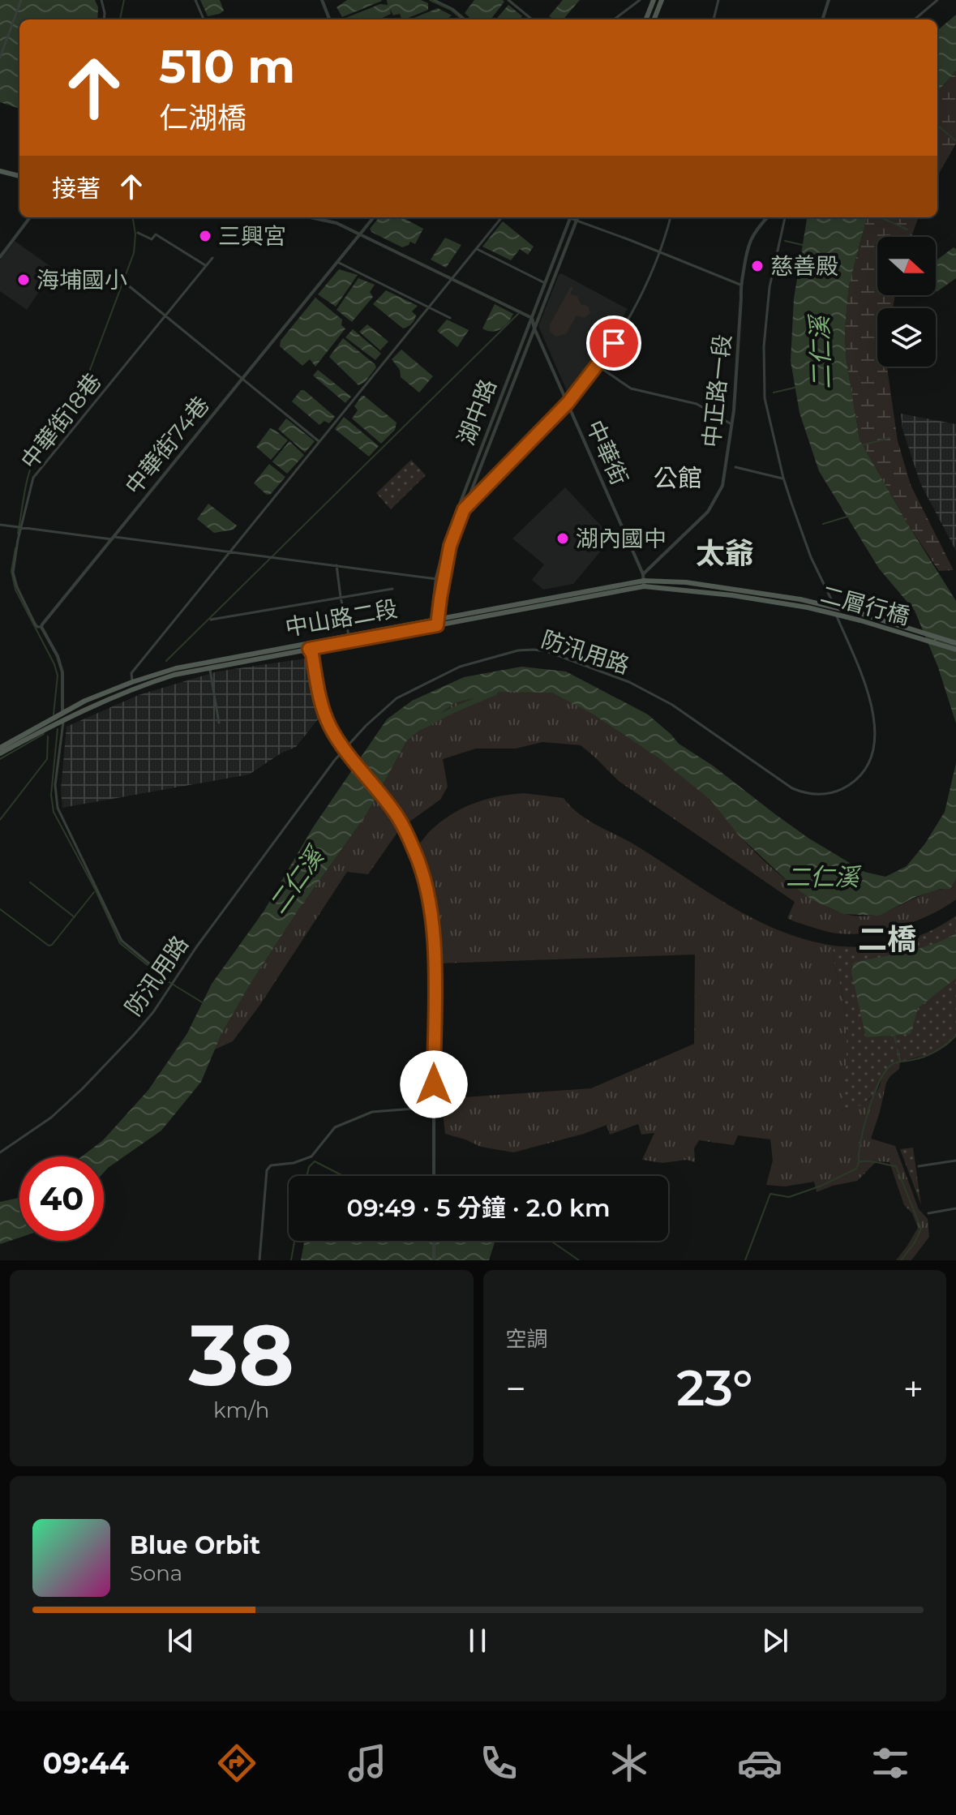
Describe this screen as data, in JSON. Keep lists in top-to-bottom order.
{
  "streets": {
    "main road": ["二層行橋", "中山路二段"],
    "street": [
      "中正路一段",
      "湖中路",
      "中華街18巷",
      "中華街74巷",
      "中華街",
      "防汛用路"
    ]
  },
  "crossings": [
    ["中正路一段", "中華街"],
    ["中正路一段", "中山路二段"],
    ["湖中路", "中華街"],
    ["湖中路", "中山路二段"],
    ["中華街18巷", "中華街74巷"],
    ["中華街", "中山路二段"],
    ["二層行橋", "中山路二段"],
    ["二層行橋", "防汛用路"]
  ],
  "districts": ["公館", "太爺", "二橋"],
  "water": ["二仁溪"],
  "places": [
    "三興宮",
    "慈善殿",
    "海埔國小",
    "湖內國中"
  ],
  "north": "right",
  "page": {
    "turn": ["510 m", "仁湖橋"],
    "then": "接著",
    "limit": "40",
    "trip": "09:49 · 5 分鐘 · 2.0 km",
    "tile": [
      ["38", "km/h"],
      "空調"
    ],
    "heat": ["−", "23°", "+"],
    "song": ["Blue Orbit", "Sona"],
    "tabs": "09:44"
  }
}
